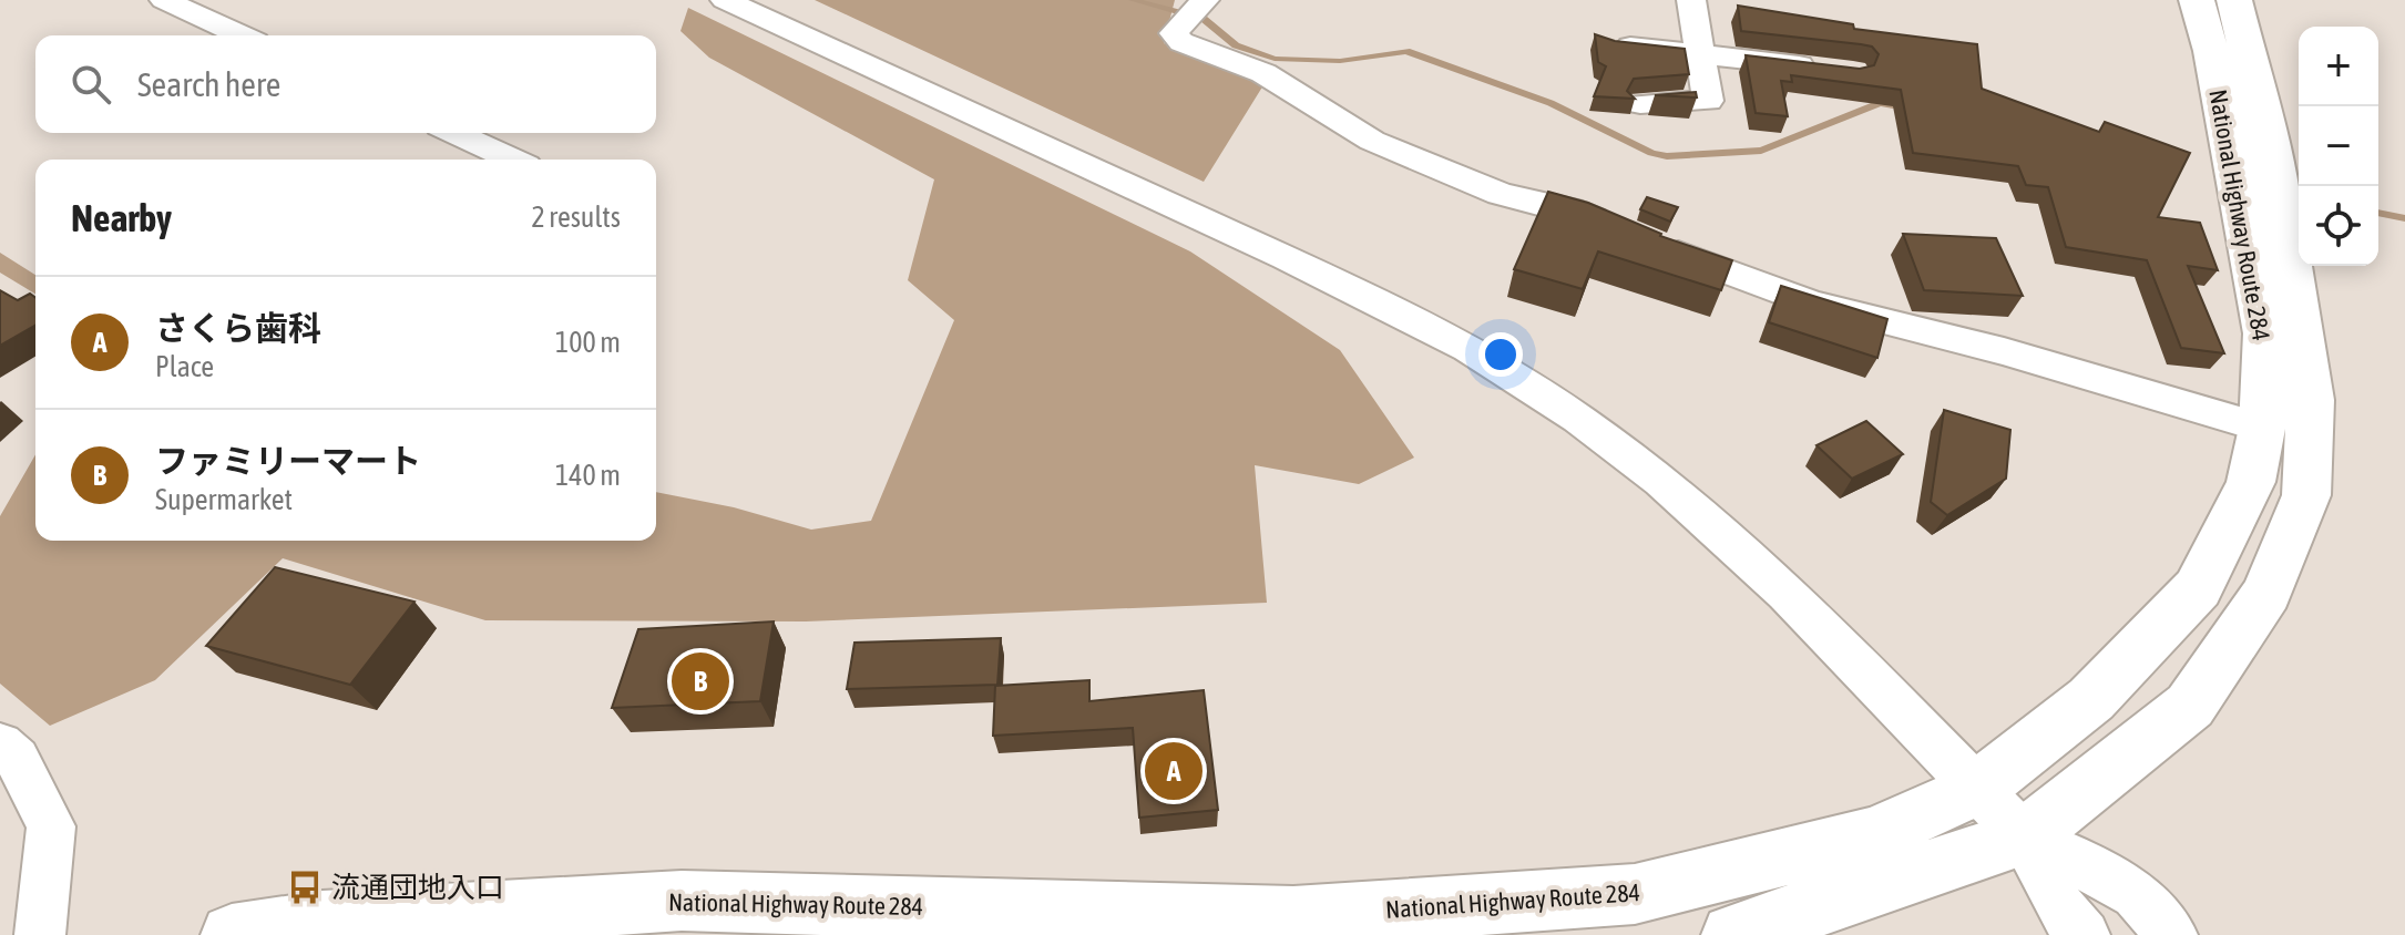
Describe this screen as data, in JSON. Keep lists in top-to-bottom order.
{
  "streets": {
    "highway": ["National Highway Route 284"]
  },
  "places": {
    "bus stop": ["流通団地入口"]
  },
  "page": {
    "map_buttons": ["+", "−"],
    "search": "Search here",
    "heading": ["Nearby", "2 results"],
    "list": [
      {
        "mark": "A",
        "name": "さくら歯科",
        "note": "Place",
        "value": "100 m"
      },
      {
        "mark": "B",
        "name": "ファミリーマート",
        "note": "Supermarket",
        "value": "140 m"
      }
    ],
    "pins": ["B", "A"]
  }
}
